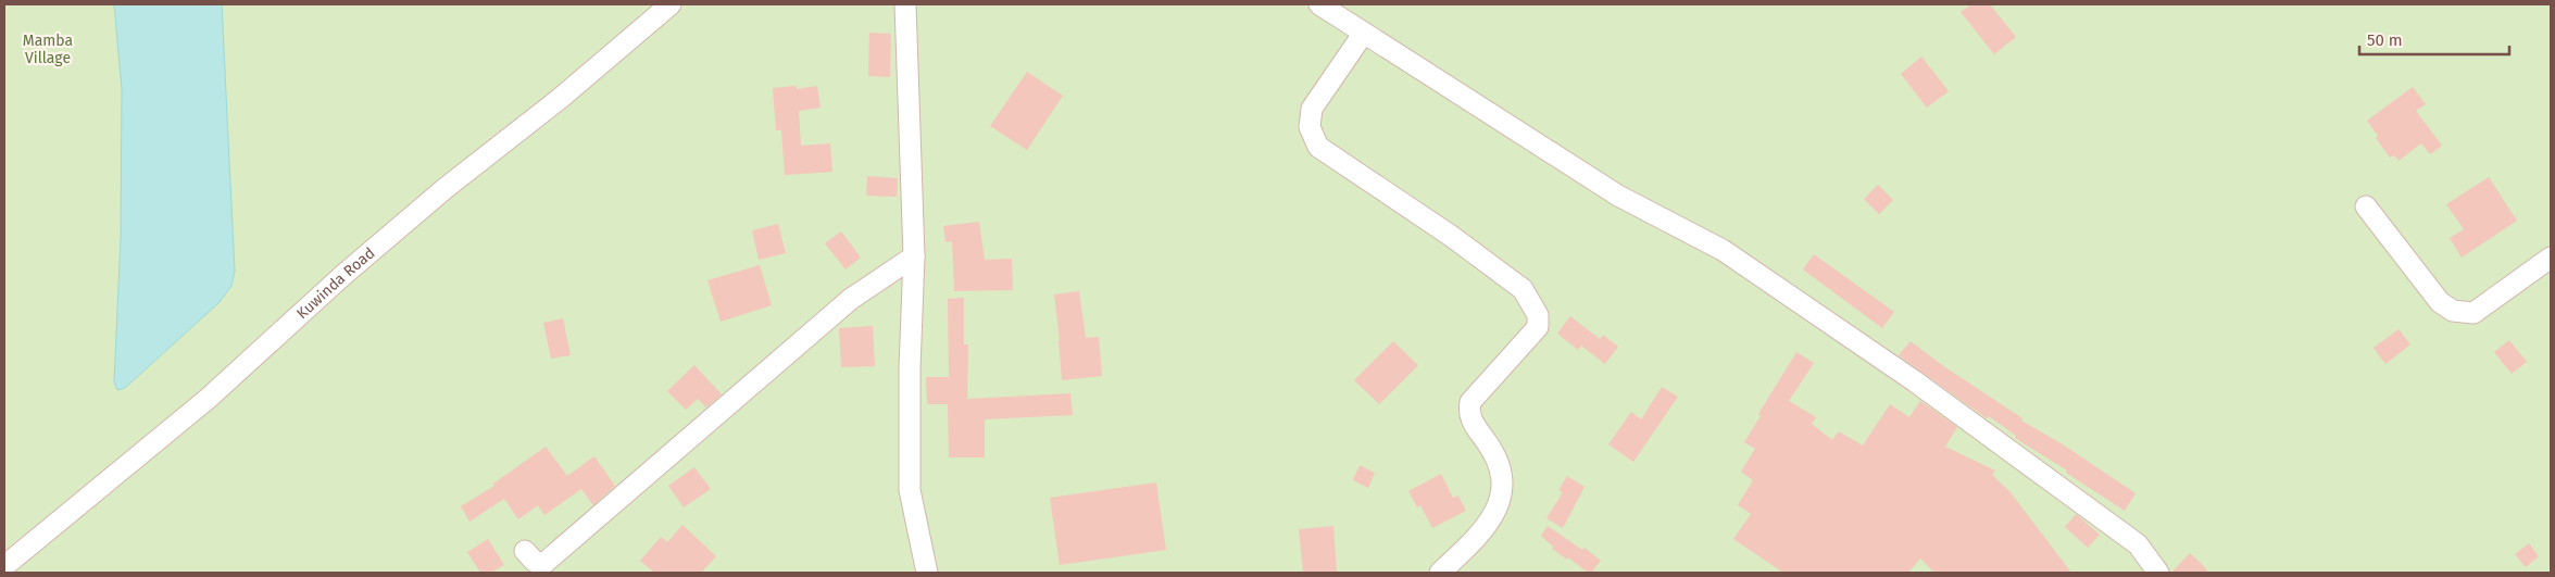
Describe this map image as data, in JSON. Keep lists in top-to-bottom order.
{
  "streets": {
    "street": ["Kuwinda Road"]
  },
  "parks": ["Mamba Village"],
  "scale_bar": "50 m"
}
